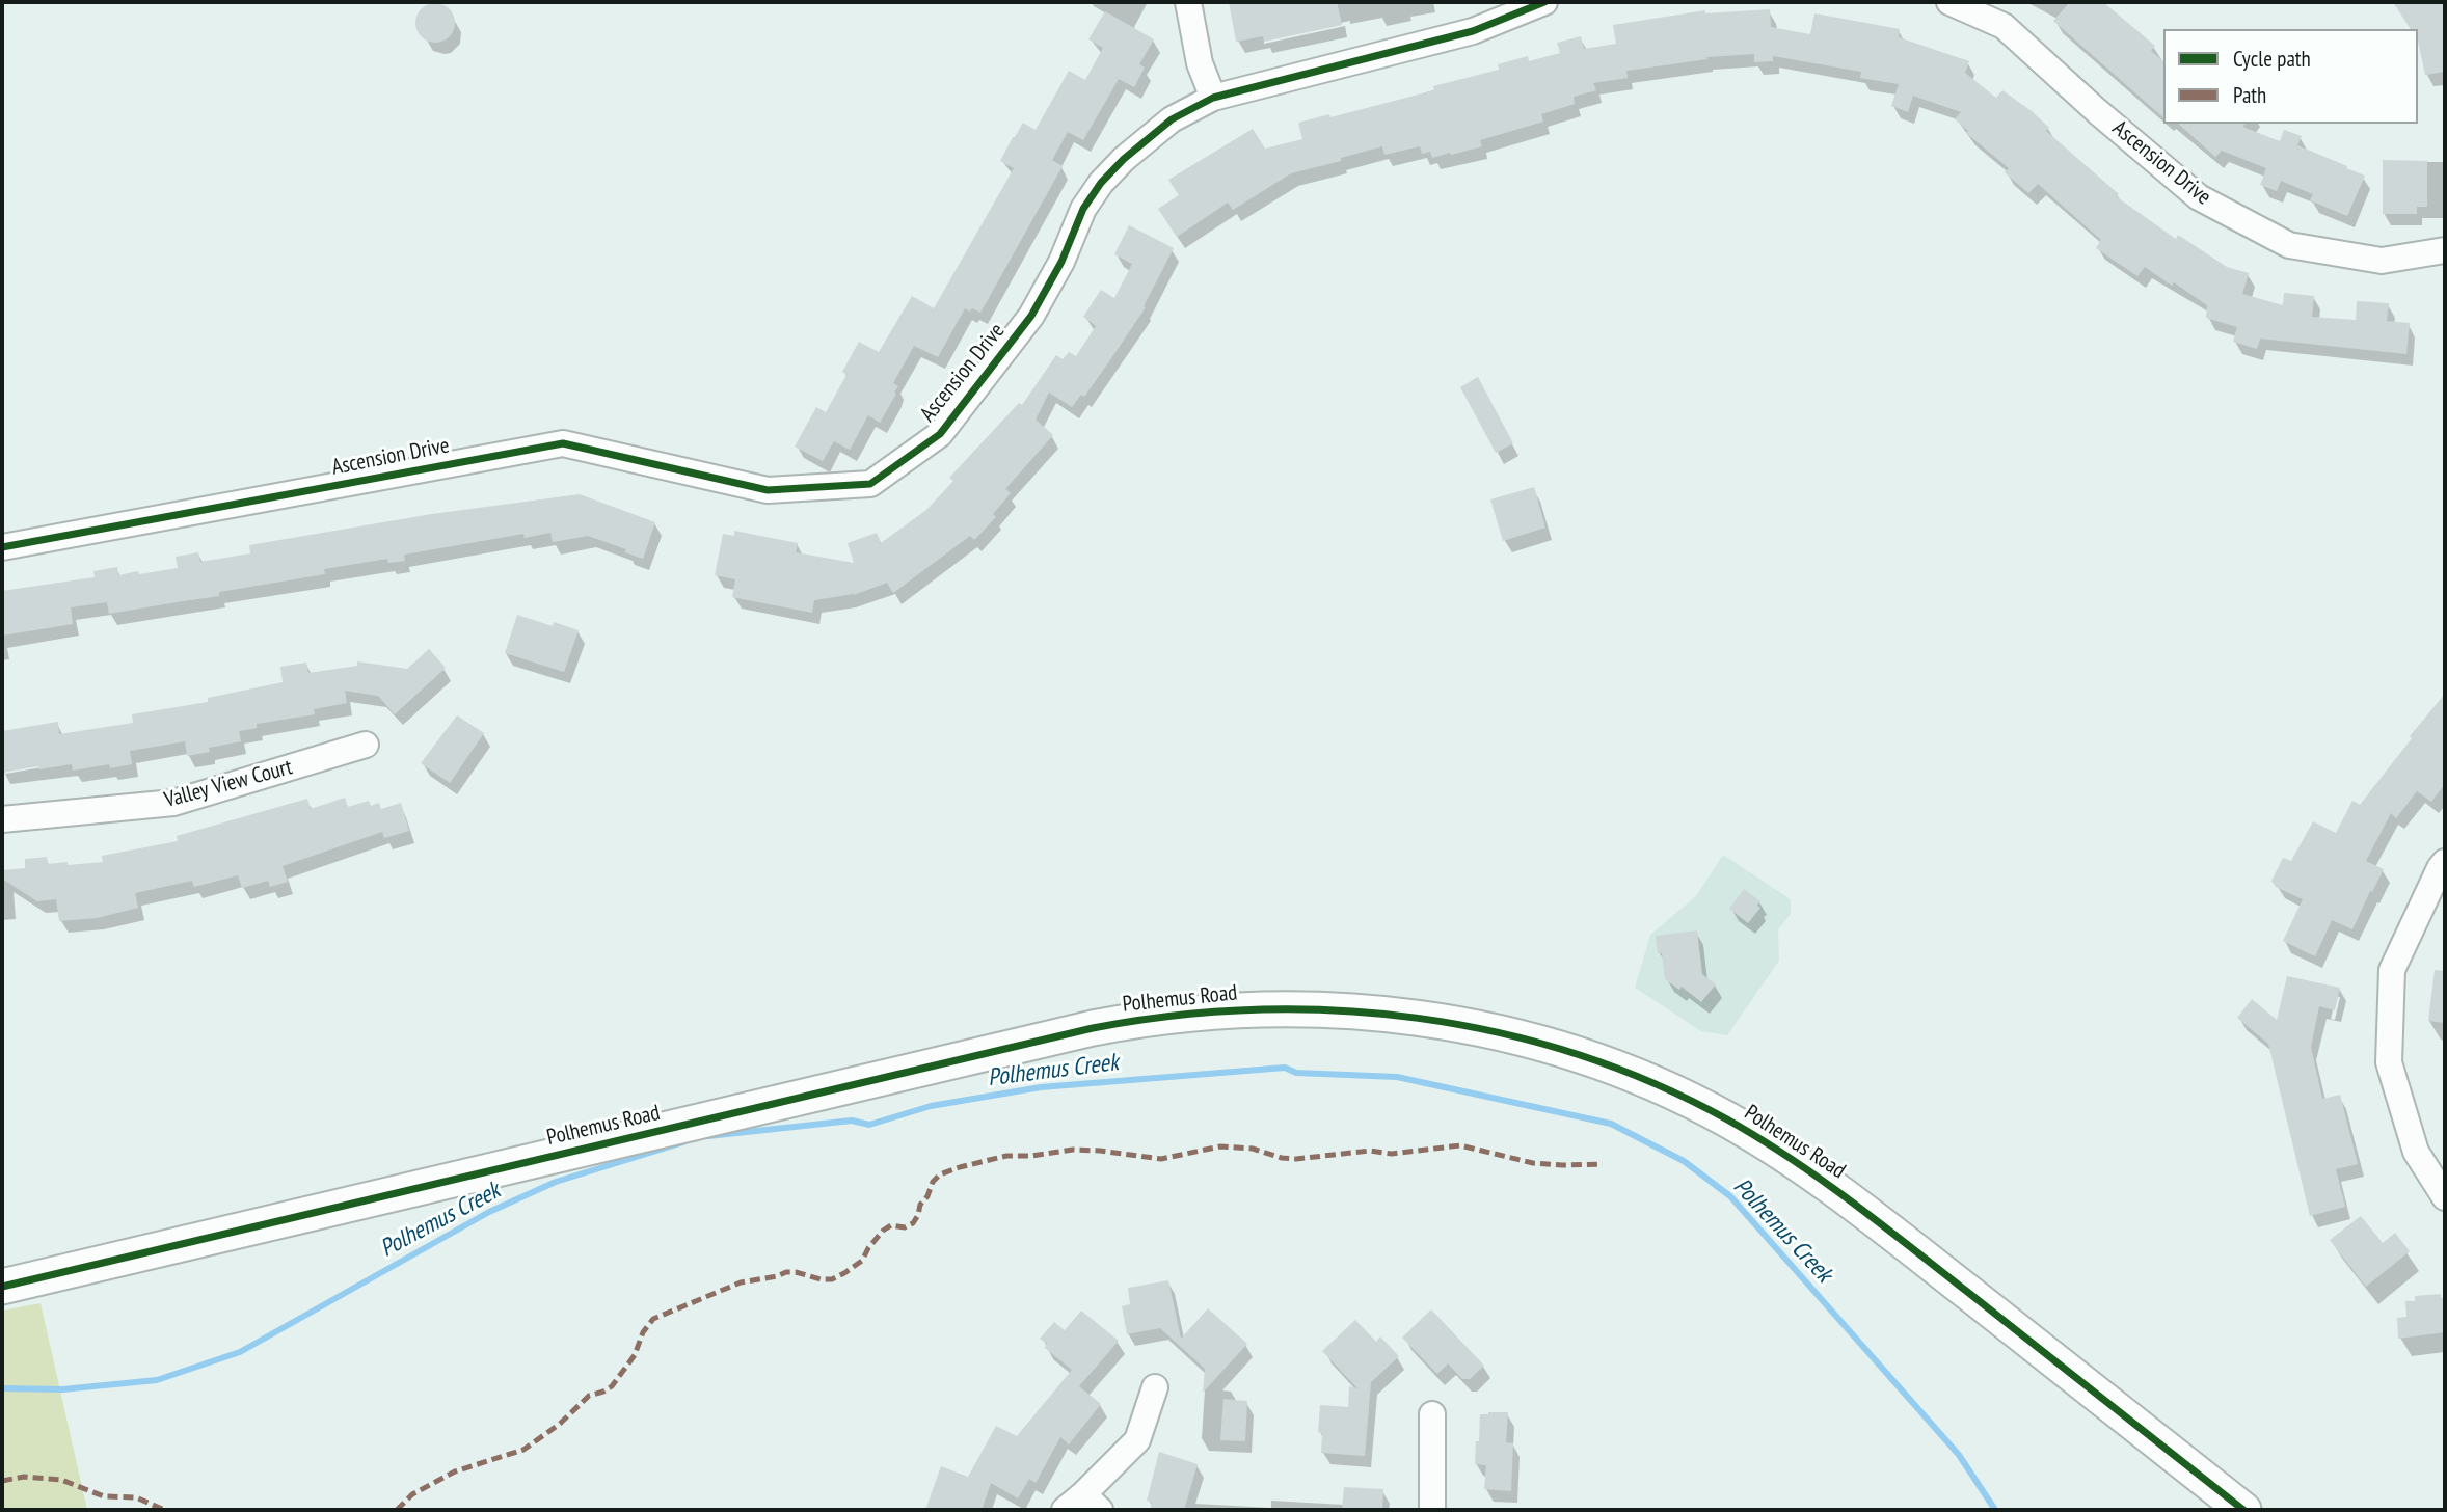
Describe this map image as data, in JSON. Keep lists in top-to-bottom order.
{
  "streets": {
    "main road": ["Polhemus Road"],
    "street": ["Ascension Drive", "Valley View Court"]
  },
  "water": ["Polhemus Creek"],
  "legend": ["Cycle path", "Path"]
}
